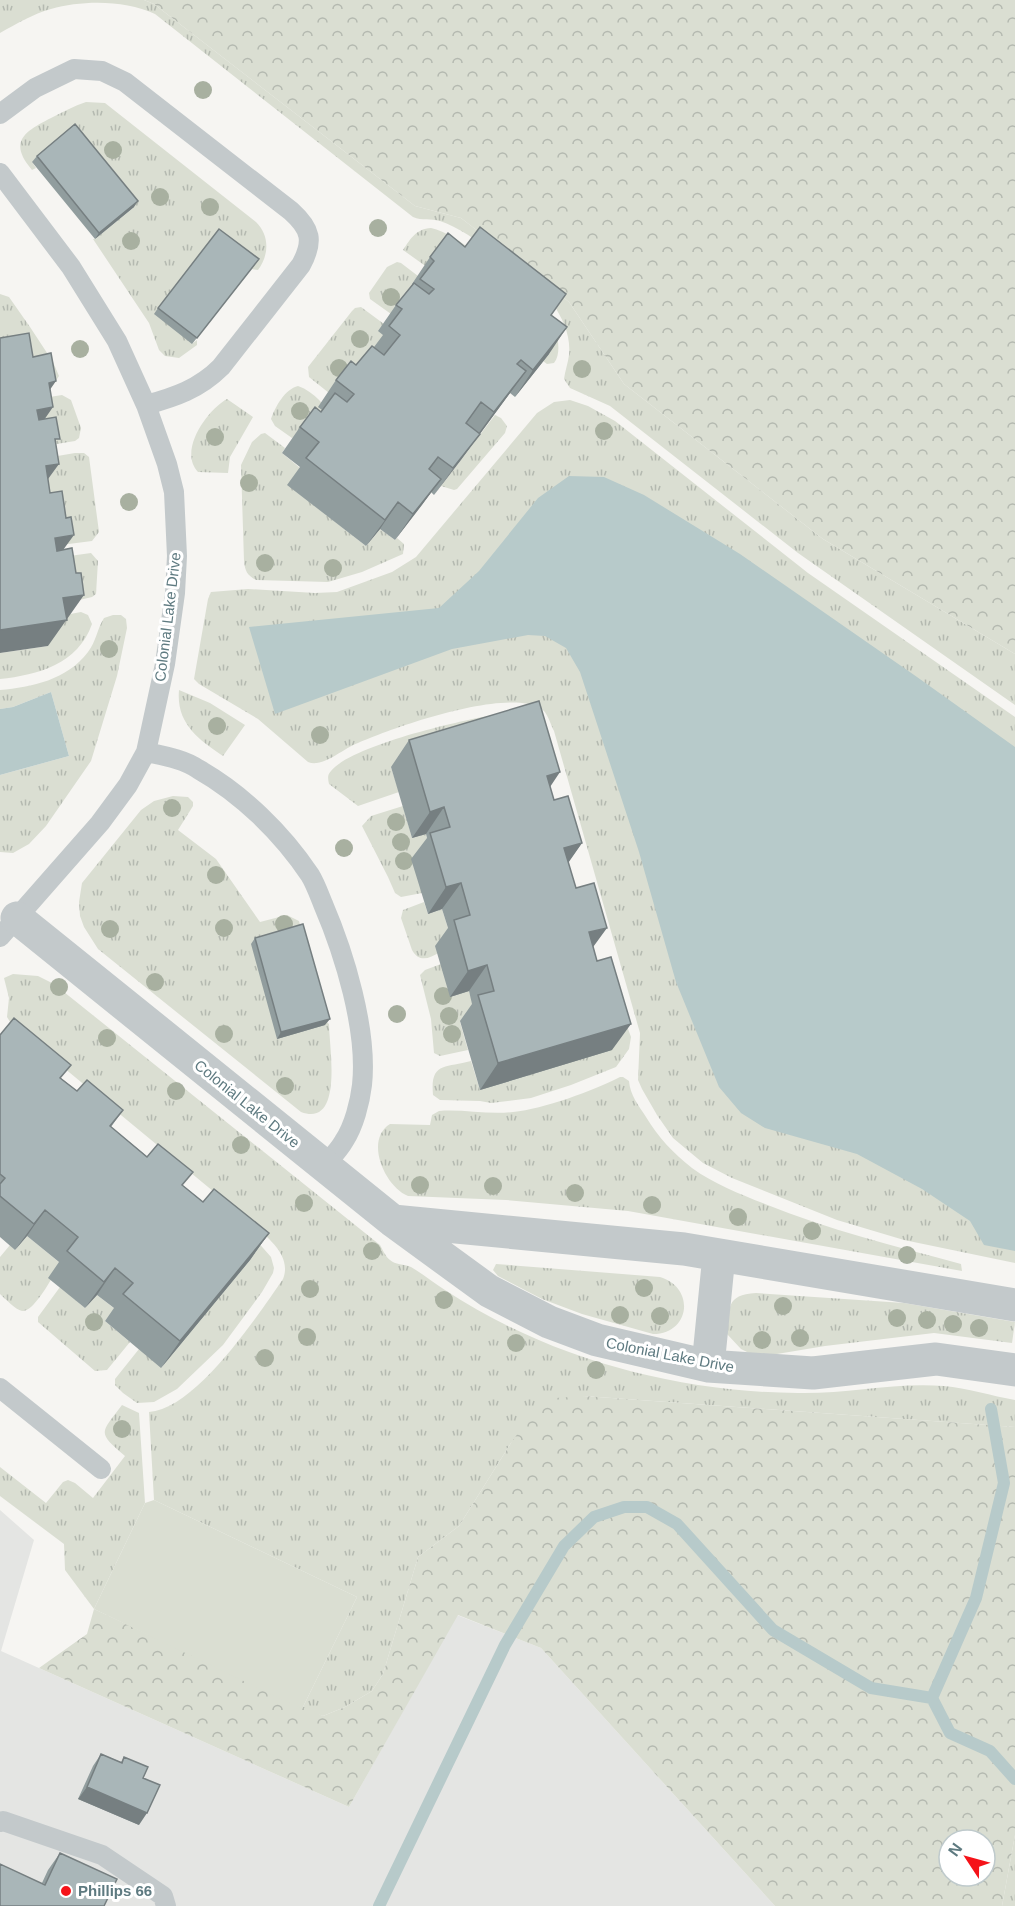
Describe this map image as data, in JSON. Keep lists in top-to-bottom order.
{
  "streets": {
    "street": ["Colonial Lake Drive"]
  },
  "places": ["Phillips 66"],
  "north": "top left"
}
